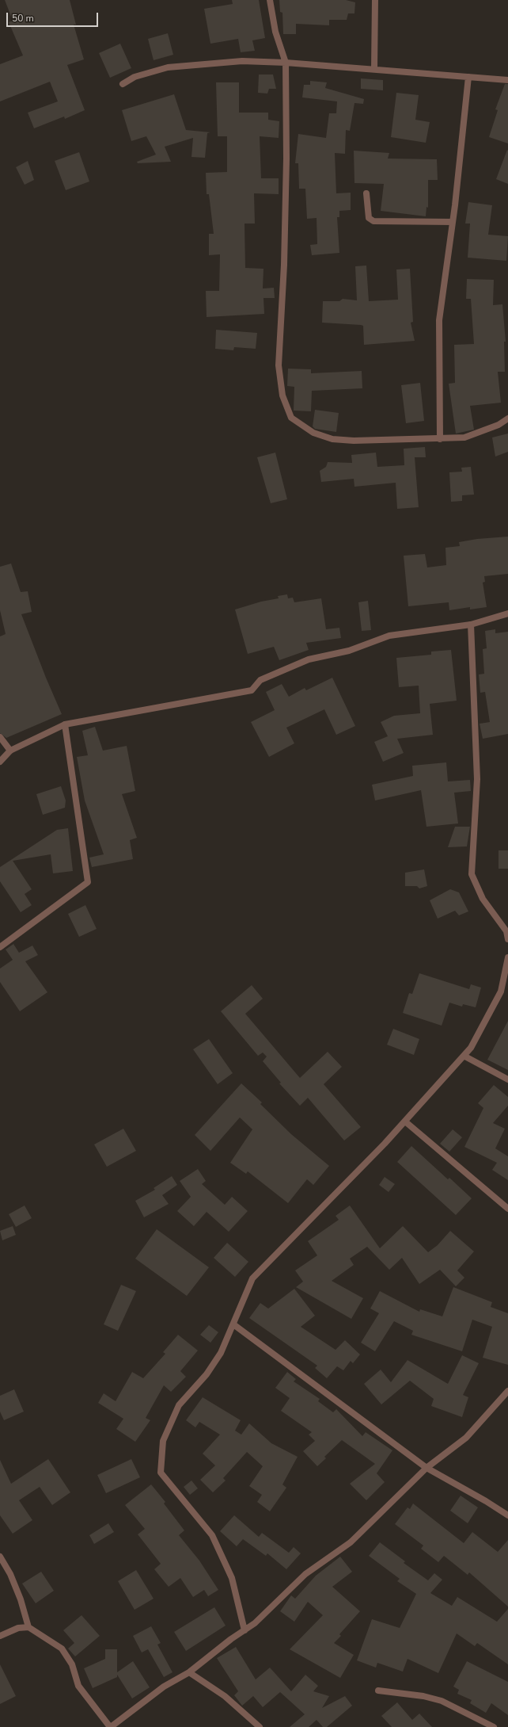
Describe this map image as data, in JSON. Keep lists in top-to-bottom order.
{
  "scale_bar": "50 m"
}
